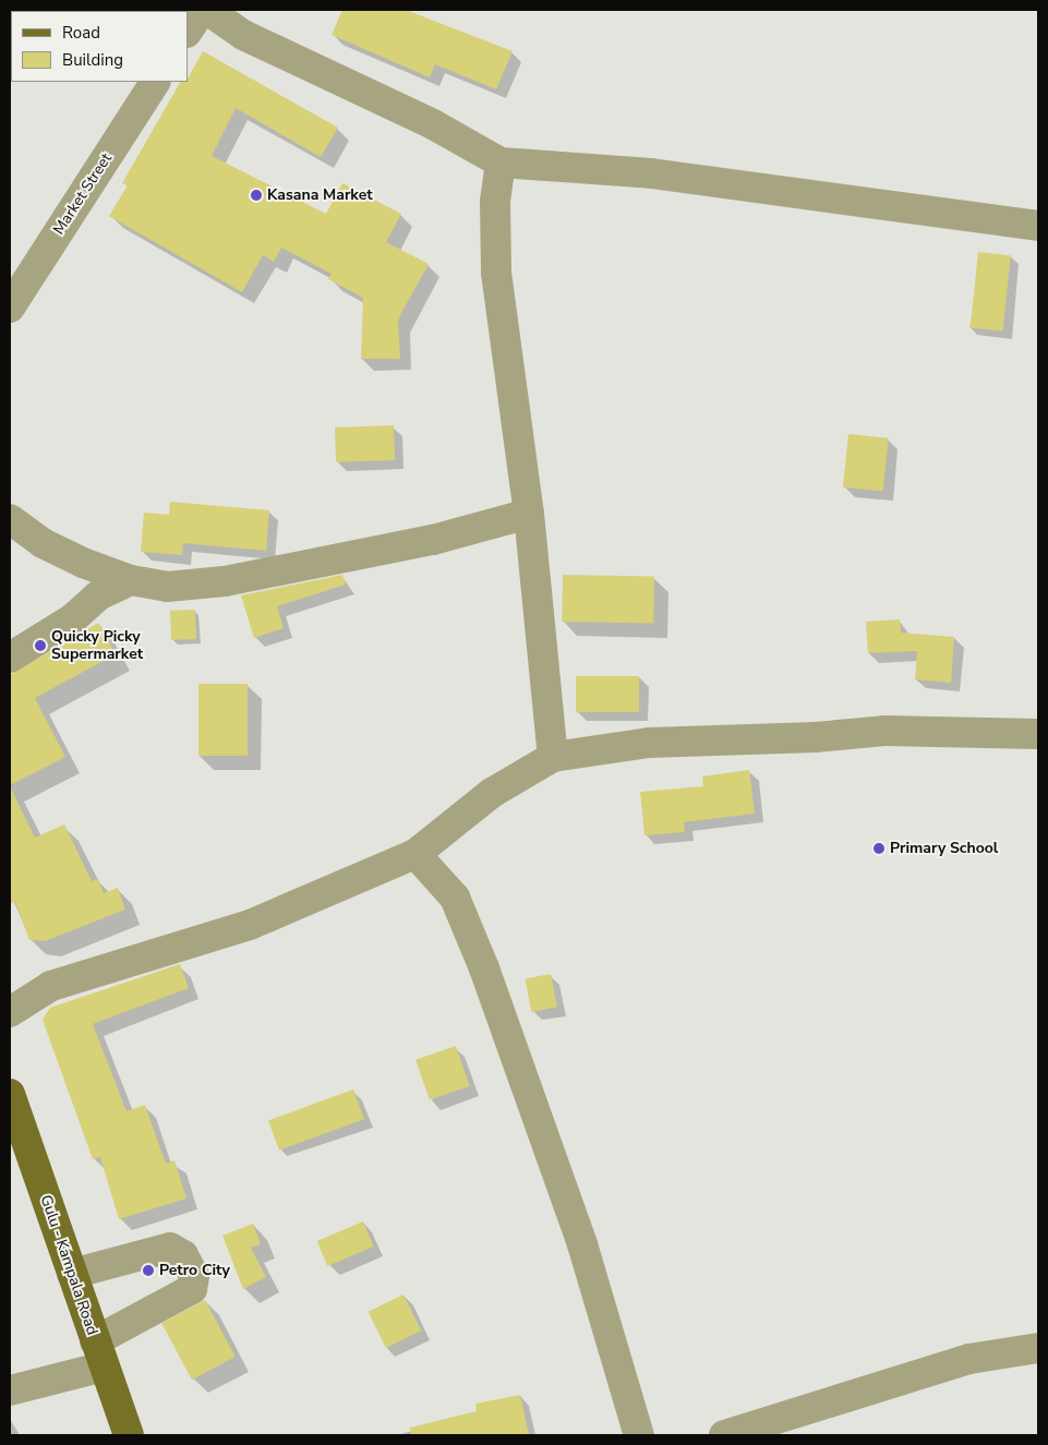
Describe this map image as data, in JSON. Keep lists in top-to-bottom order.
{
  "streets": {
    "main road": ["Gulu - Kampala Road"],
    "street": ["Market Street"]
  },
  "places": [
    "Kasana Market",
    "Quicky Picky Supermarket",
    "Primary School",
    "Petro City"
  ],
  "legend": ["Road", "Building"]
}
